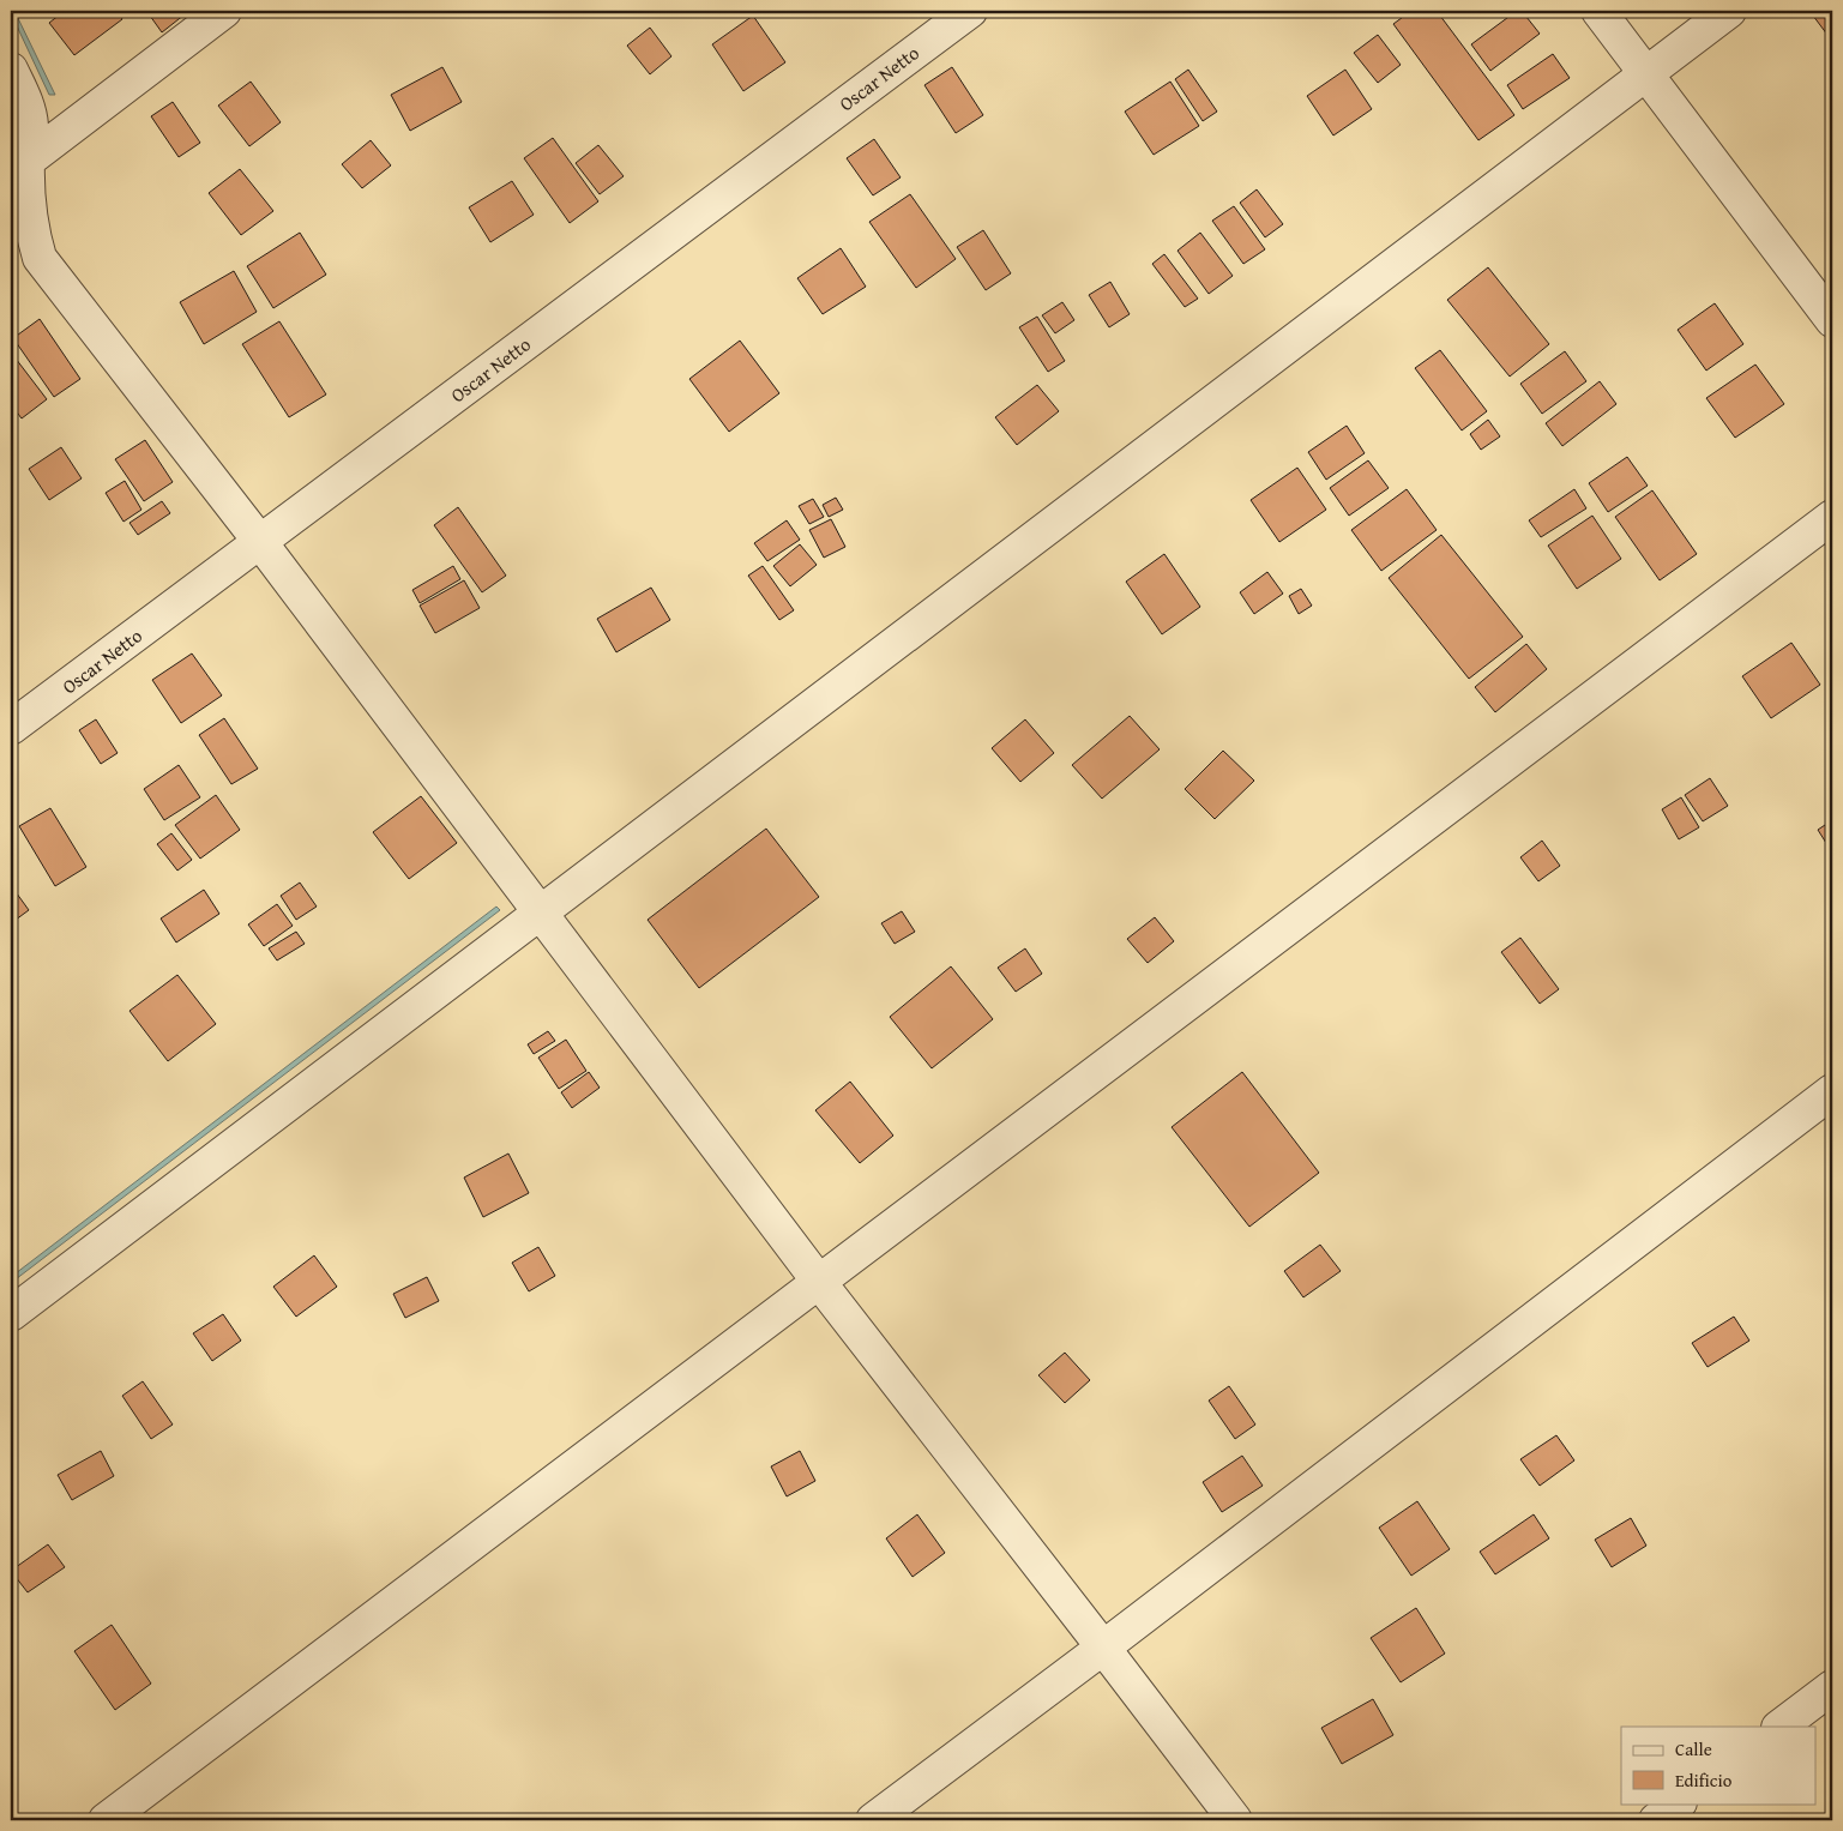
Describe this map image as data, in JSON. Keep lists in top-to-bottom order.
{
  "streets": {
    "street": ["Oscar Netto"]
  },
  "legend": ["Calle", "Edificio"]
}
